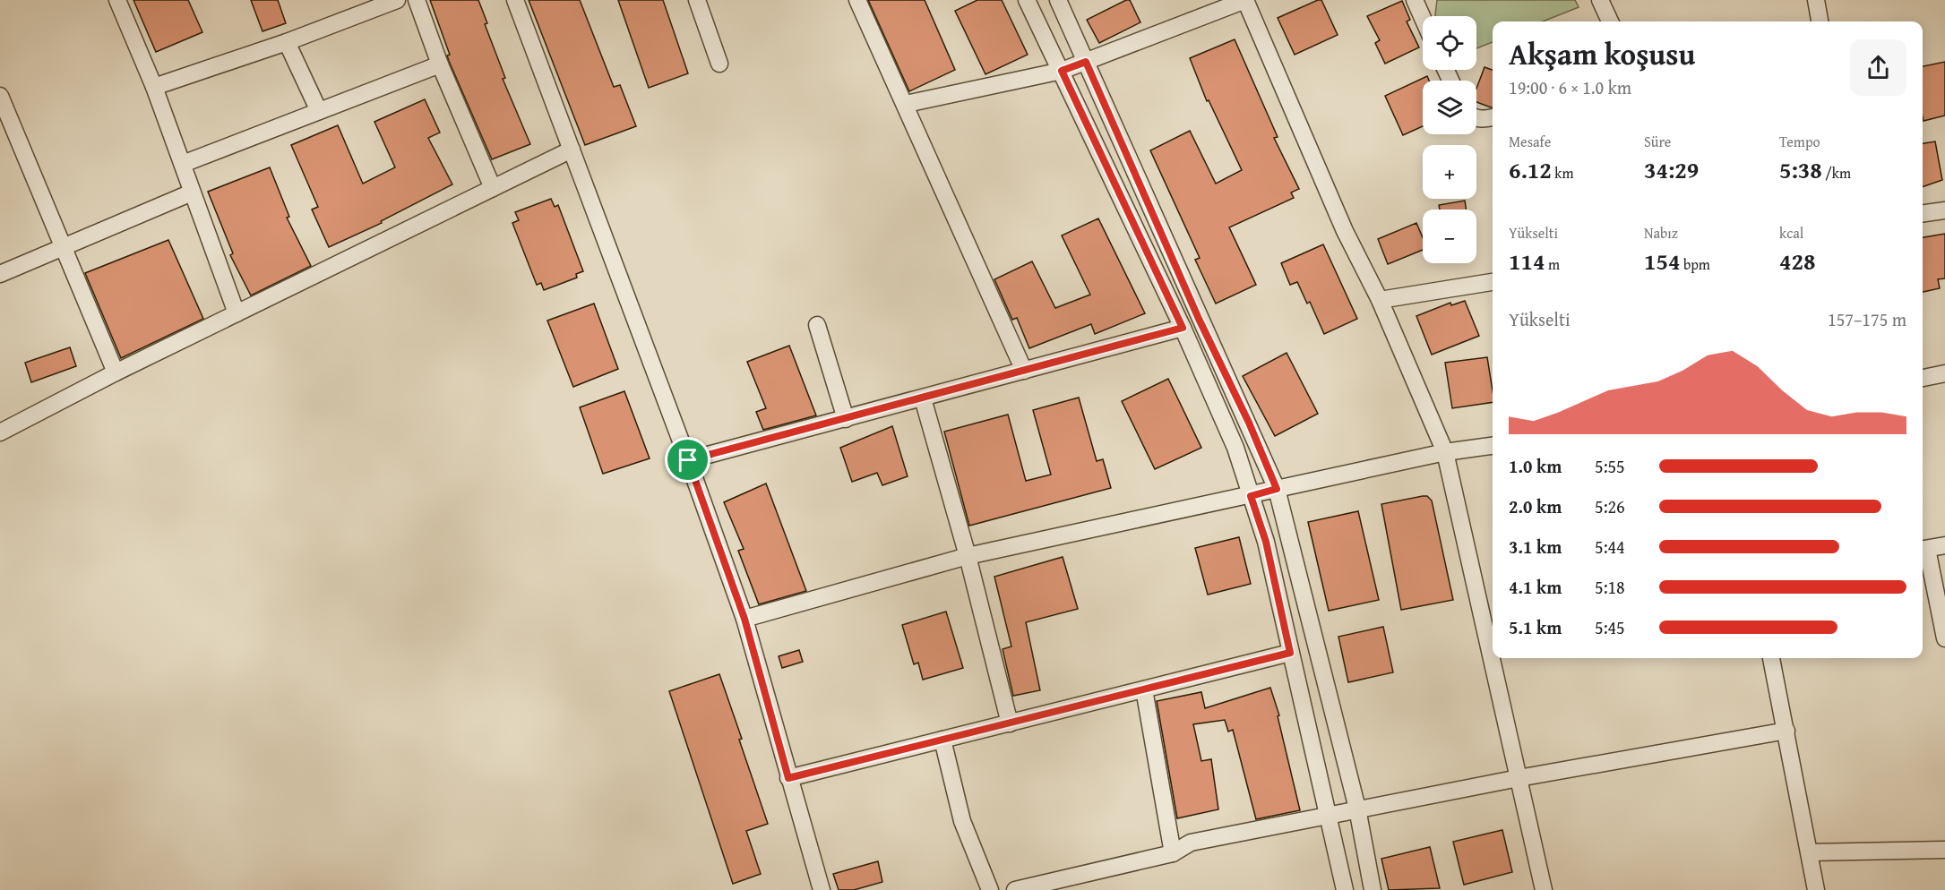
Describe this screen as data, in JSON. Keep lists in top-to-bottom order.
{
  "page": {
    "map_buttons": ["+", "−"],
    "heading": ["Akşam koşusu", "19:00 · 6 × 1.0 km"],
    "stats": [
      ["Mesafe", "6.12 km"],
      ["Süre", "34:29"],
      ["Tempo", "5:38 /km"],
      ["Yükselti", "114 m"],
      ["Nabız", "154 bpm"],
      ["kcal", "428"]
    ],
    "chart": ["Yükselti", "157–175 m"],
    "list": [
      {
        "name": "1.0 km",
        "note": "5:55"
      },
      {
        "name": "2.0 km",
        "note": "5:26"
      },
      {
        "name": "3.1 km",
        "note": "5:44"
      },
      {
        "name": "4.1 km",
        "note": "5:18"
      },
      {
        "name": "5.1 km",
        "note": "5:45"
      }
    ]
  }
}
